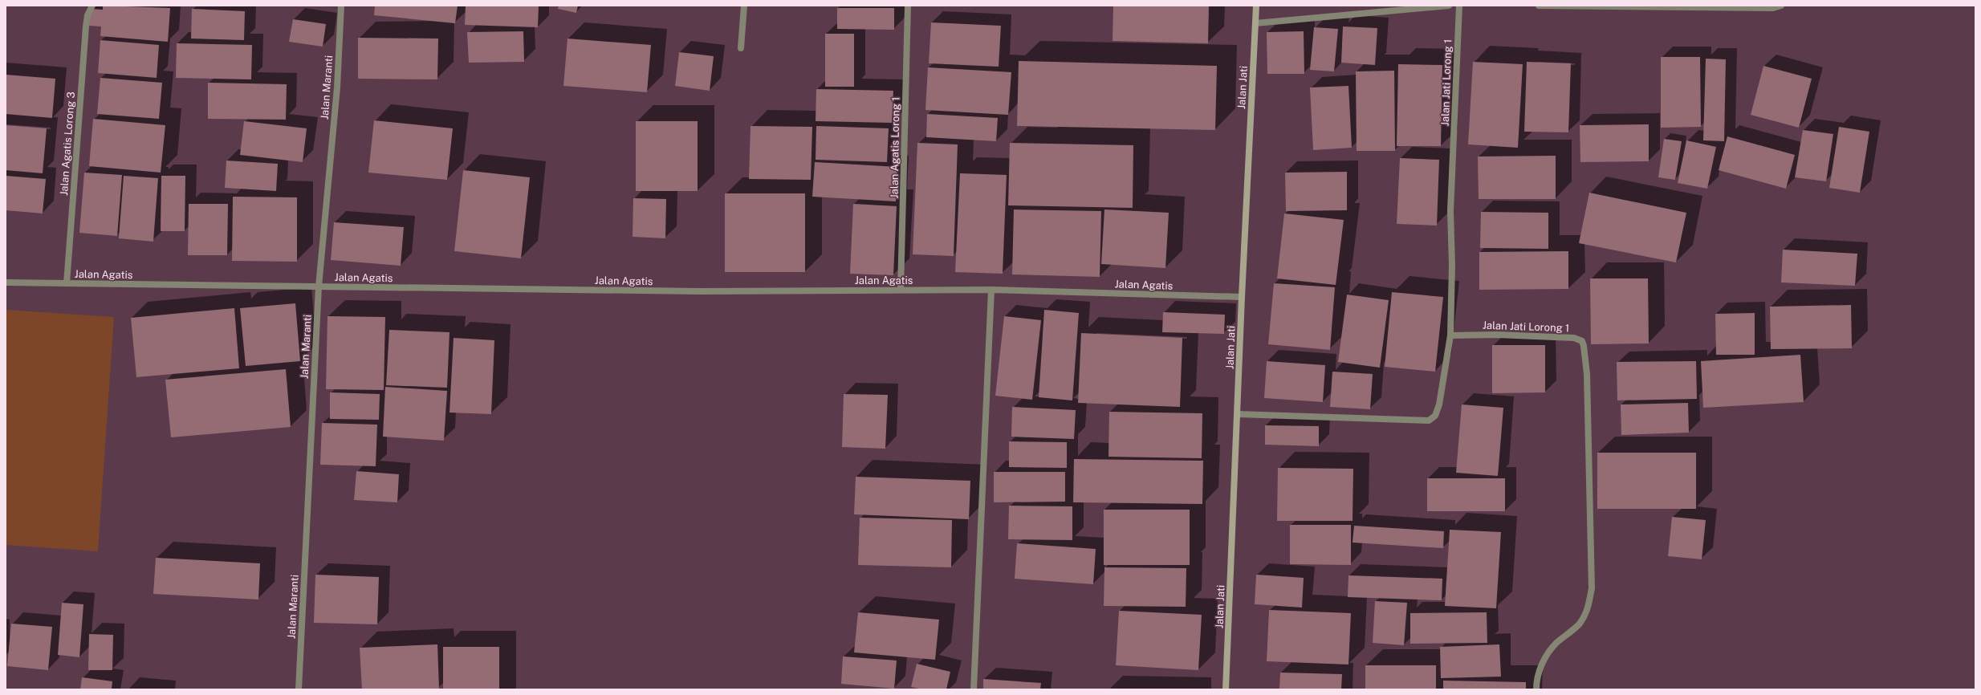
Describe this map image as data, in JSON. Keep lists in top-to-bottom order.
{
  "streets": {
    "street": [
      "Jalan Jati Lorong 1",
      "Jalan Maranti",
      "Jalan Jati",
      "Jalan Agatis Lorong 3",
      "Jalan Agatis Lorong 1",
      "Jalan Agatis"
    ]
  },
  "crossings": [
    ["Jalan Maranti", "Jalan Agatis"],
    ["Jalan Jati", "Jalan Agatis"],
    ["Jalan Agatis Lorong 3", "Jalan Agatis"],
    ["Jalan Agatis Lorong 1", "Jalan Agatis"]
  ]
}
